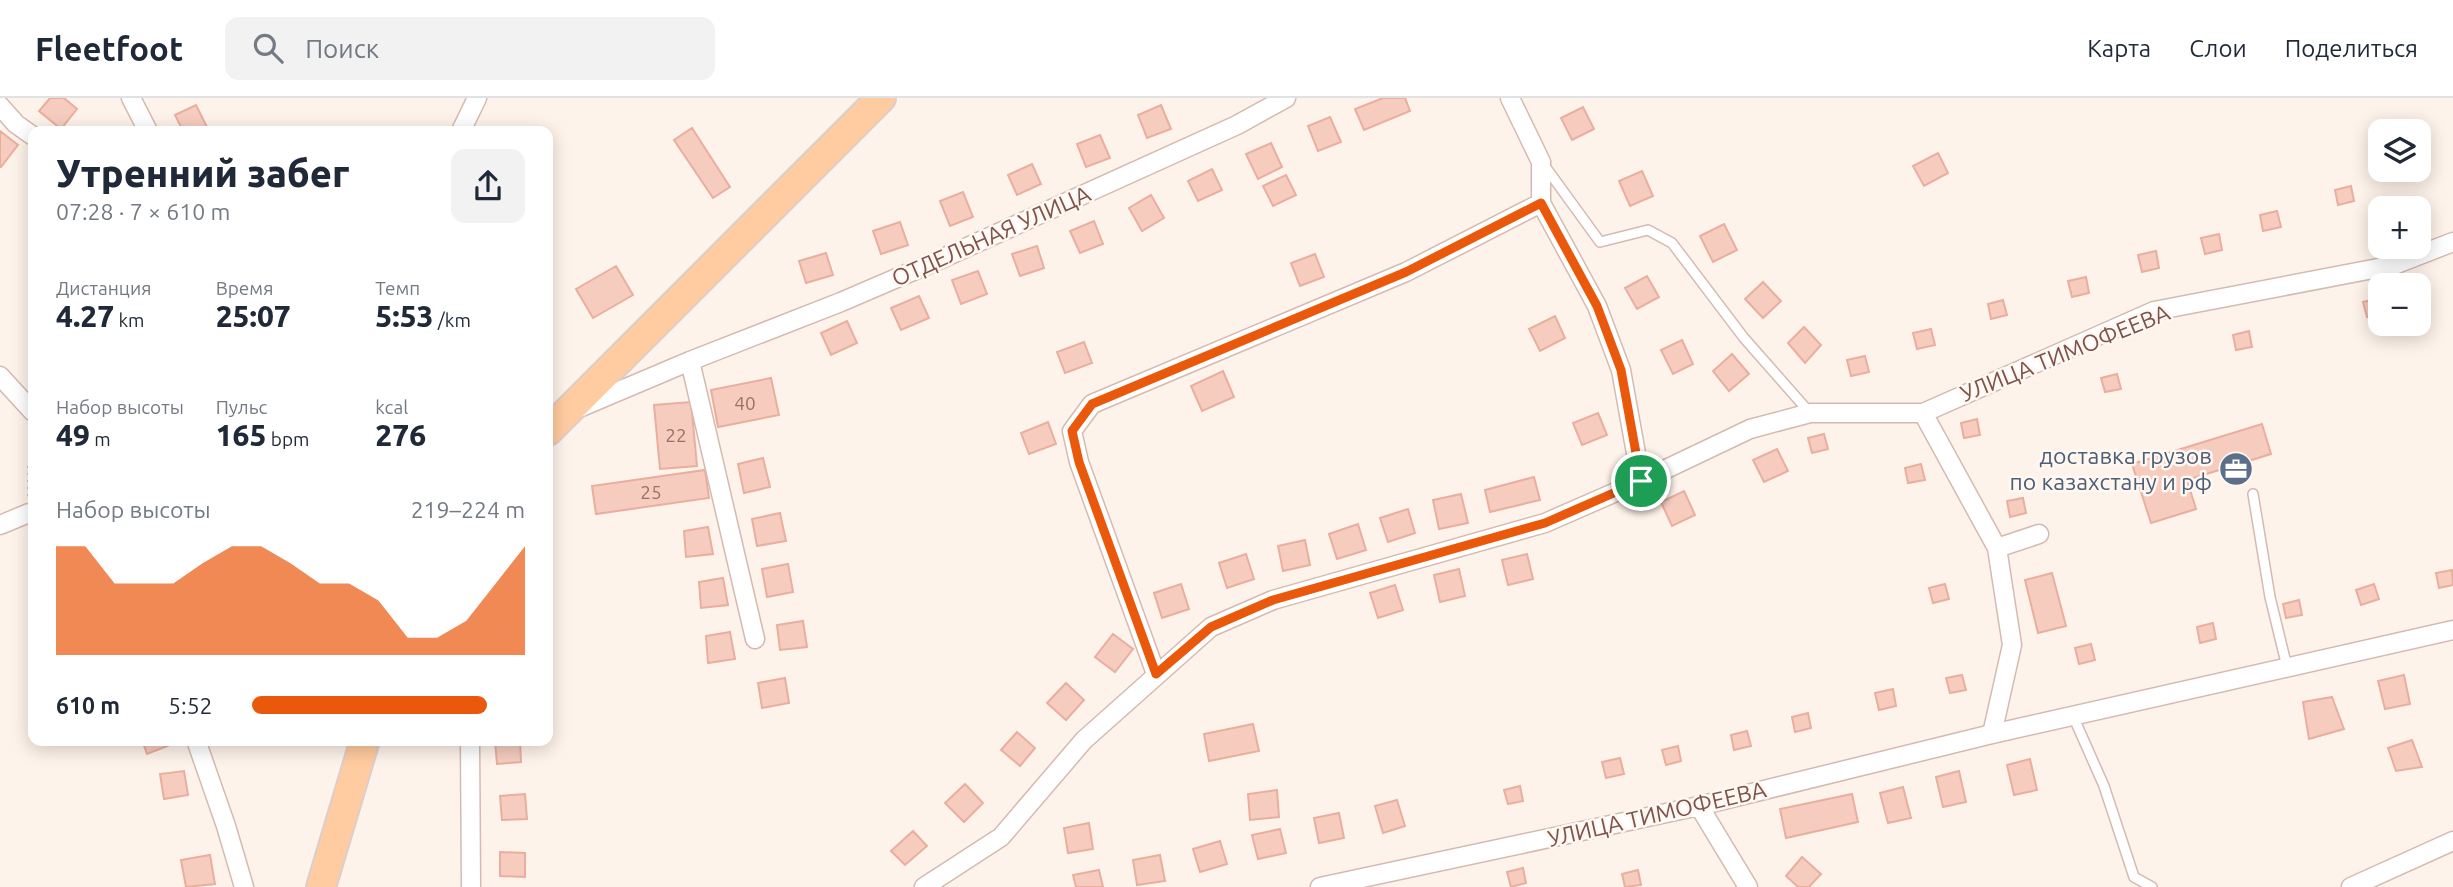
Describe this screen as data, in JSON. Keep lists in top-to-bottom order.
{
  "streets": {
    "main road": ["ОТДЕЛЬНАЯ УЛИЦА"],
    "street": ["УЛИЦА ТИМОФЕЕВА"]
  },
  "places": {
    "office": ["доставка грузов по казахстану и рф"]
  },
  "house_numbers": ["40", "22", "25"],
  "page": {
    "header": "Fleetfoot",
    "search": "Поиск",
    "nav": ["Карта", "Слои", "Поделиться"],
    "map_buttons": ["+", "−"],
    "heading": ["Утренний забег", "07:28 · 7 × 610 m"],
    "stats": [
      ["Дистанция", "4.27 km"],
      ["Время", "25:07"],
      ["Темп", "5:53 /km"],
      ["Набор высоты", "49 m"],
      ["Пульс", "165 bpm"],
      ["kcal", "276"]
    ],
    "chart": ["Набор высоты", "219–224 m"],
    "list": [
      {
        "name": "610 m",
        "note": "5:52"
      }
    ]
  }
}
